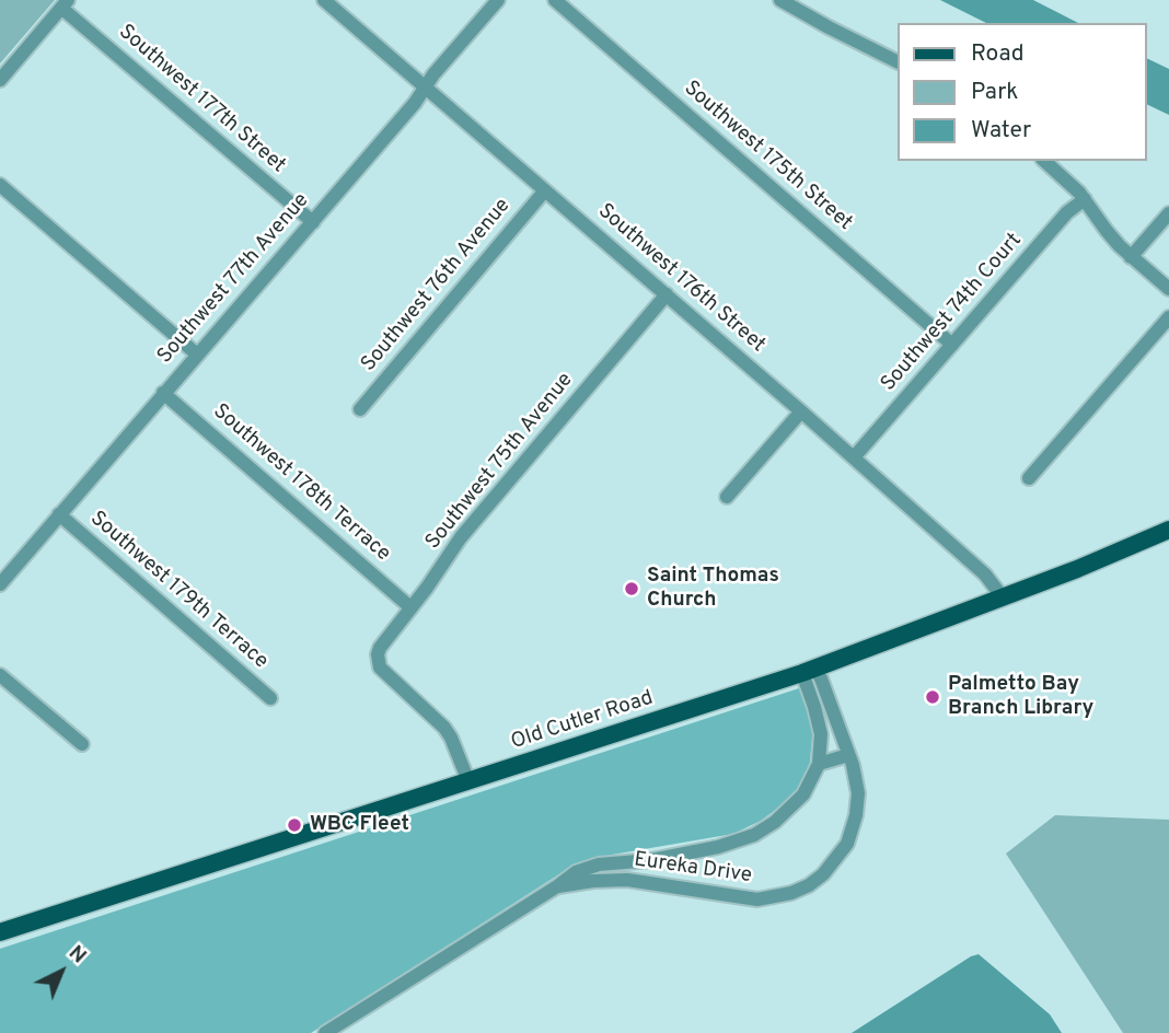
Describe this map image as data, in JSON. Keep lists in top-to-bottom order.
{
  "streets": {
    "main road": ["Old Cutler Road"],
    "street": [
      "Southwest 177th Street",
      "Southwest 175th Street",
      "Southwest 77th Avenue",
      "Southwest 176th Street",
      "Southwest 76th Avenue",
      "Southwest 74th Court",
      "Southwest 75th Avenue",
      "Southwest 178th Terrace",
      "Southwest 179th Terrace",
      "Eureka Drive"
    ]
  },
  "crossings": [
    ["Southwest 177th Street", "Southwest 77th Avenue"],
    ["Southwest 175th Street", "Southwest 74th Court"],
    ["Southwest 77th Avenue", "Southwest 176th Street"],
    ["Southwest 77th Avenue", "Southwest 178th Terrace"],
    ["Southwest 77th Avenue", "Southwest 179th Terrace"],
    ["Southwest 176th Street", "Southwest 76th Avenue"],
    ["Southwest 176th Street", "Southwest 74th Court"],
    ["Southwest 176th Street", "Southwest 75th Avenue"],
    ["Southwest 176th Street", "Old Cutler Road"],
    ["Southwest 75th Avenue", "Southwest 178th Terrace"],
    ["Southwest 75th Avenue", "Old Cutler Road"],
    ["Old Cutler Road", "Eureka Drive"]
  ],
  "places": ["Saint Thomas Church", "Palmetto Bay Branch Library", "WBC Fleet"],
  "legend": ["Road", "Park", "Water"],
  "north": "top right"
}
